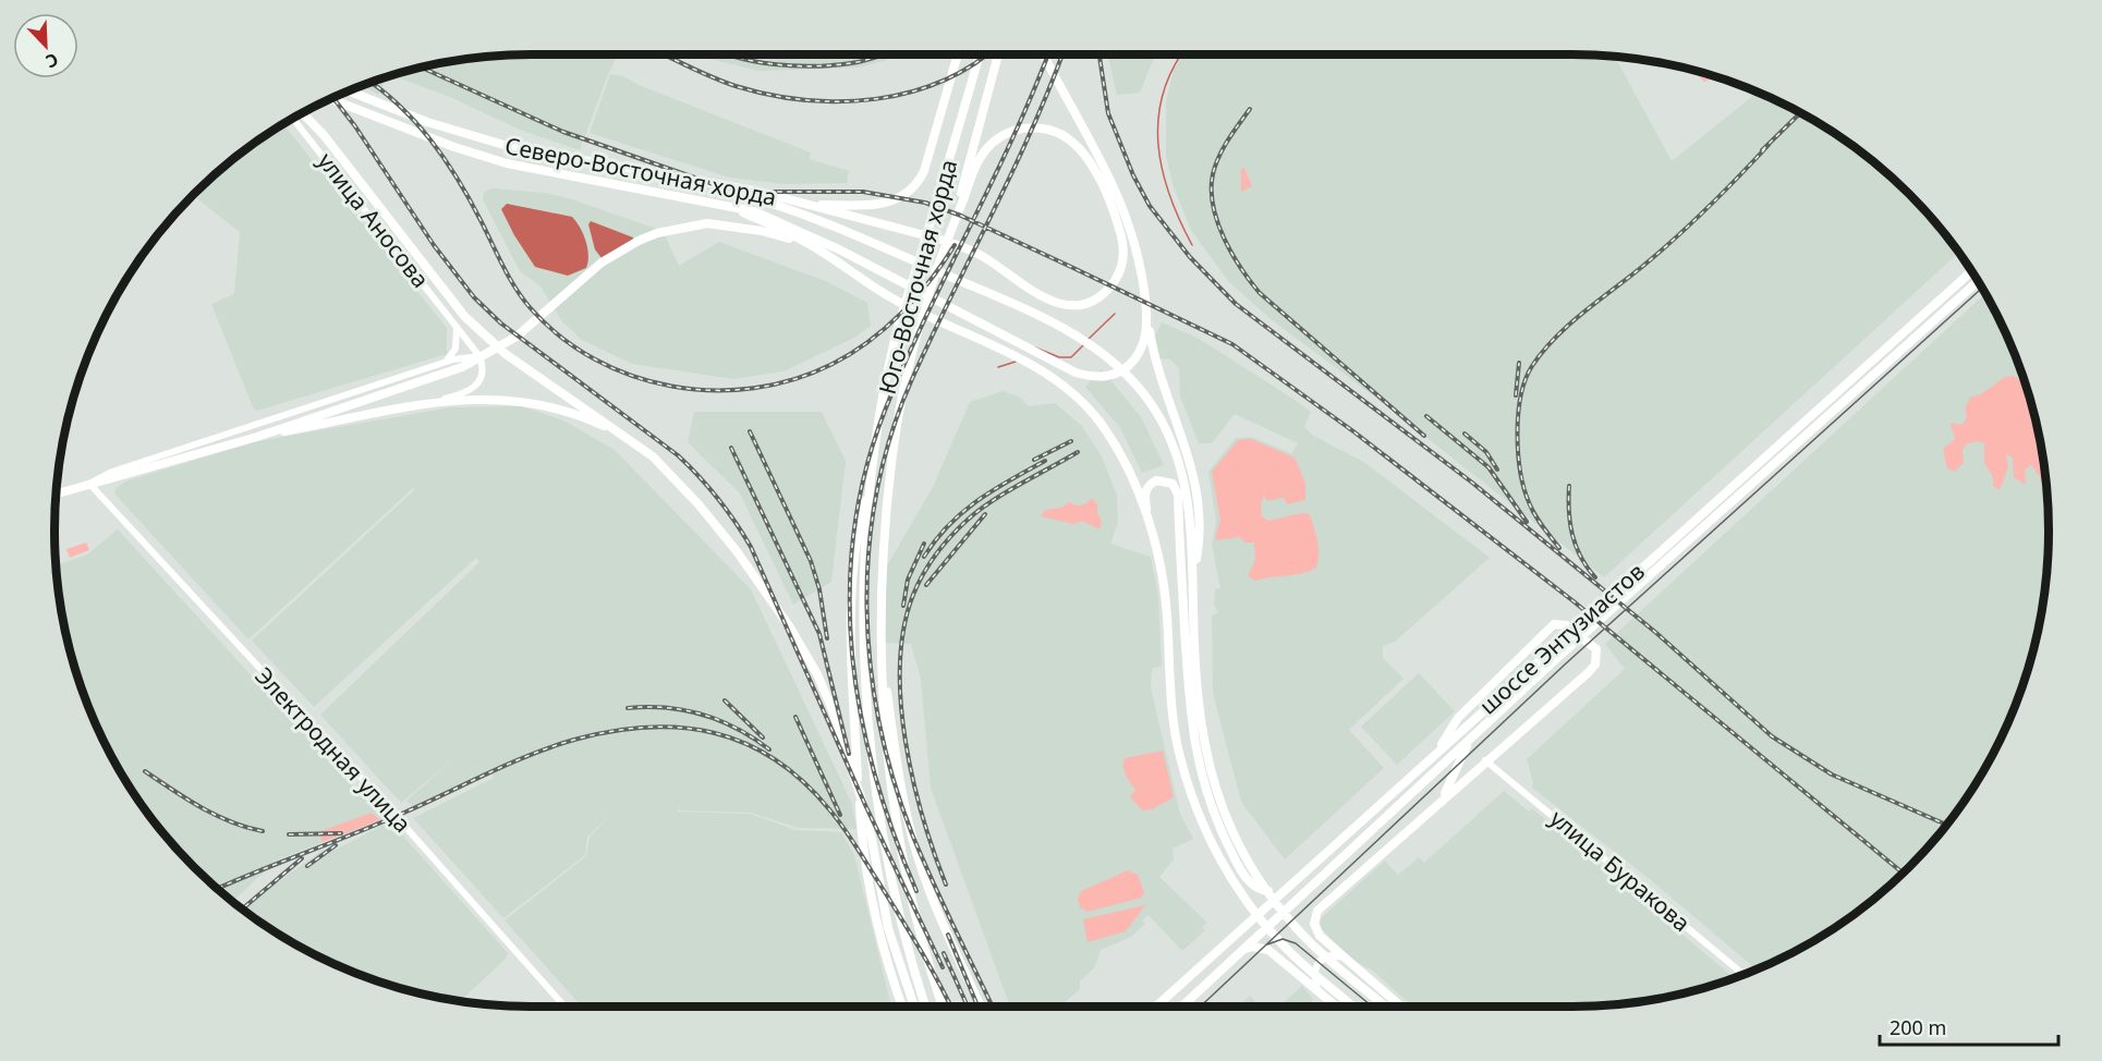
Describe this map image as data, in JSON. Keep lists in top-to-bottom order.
{
  "streets": {
    "main road": ["Северо-Восточная хорда", "Юго-Восточная хорда", "шоссе Энтузиастов"],
    "street": ["улица Аносова", "Электродная улица", "улица Буракова"]
  },
  "crossings": [
    ["Северо-Восточная хорда", "Юго-Восточная хорда"]
  ],
  "scale_bar": "200 m",
  "north": "bottom right"
}
